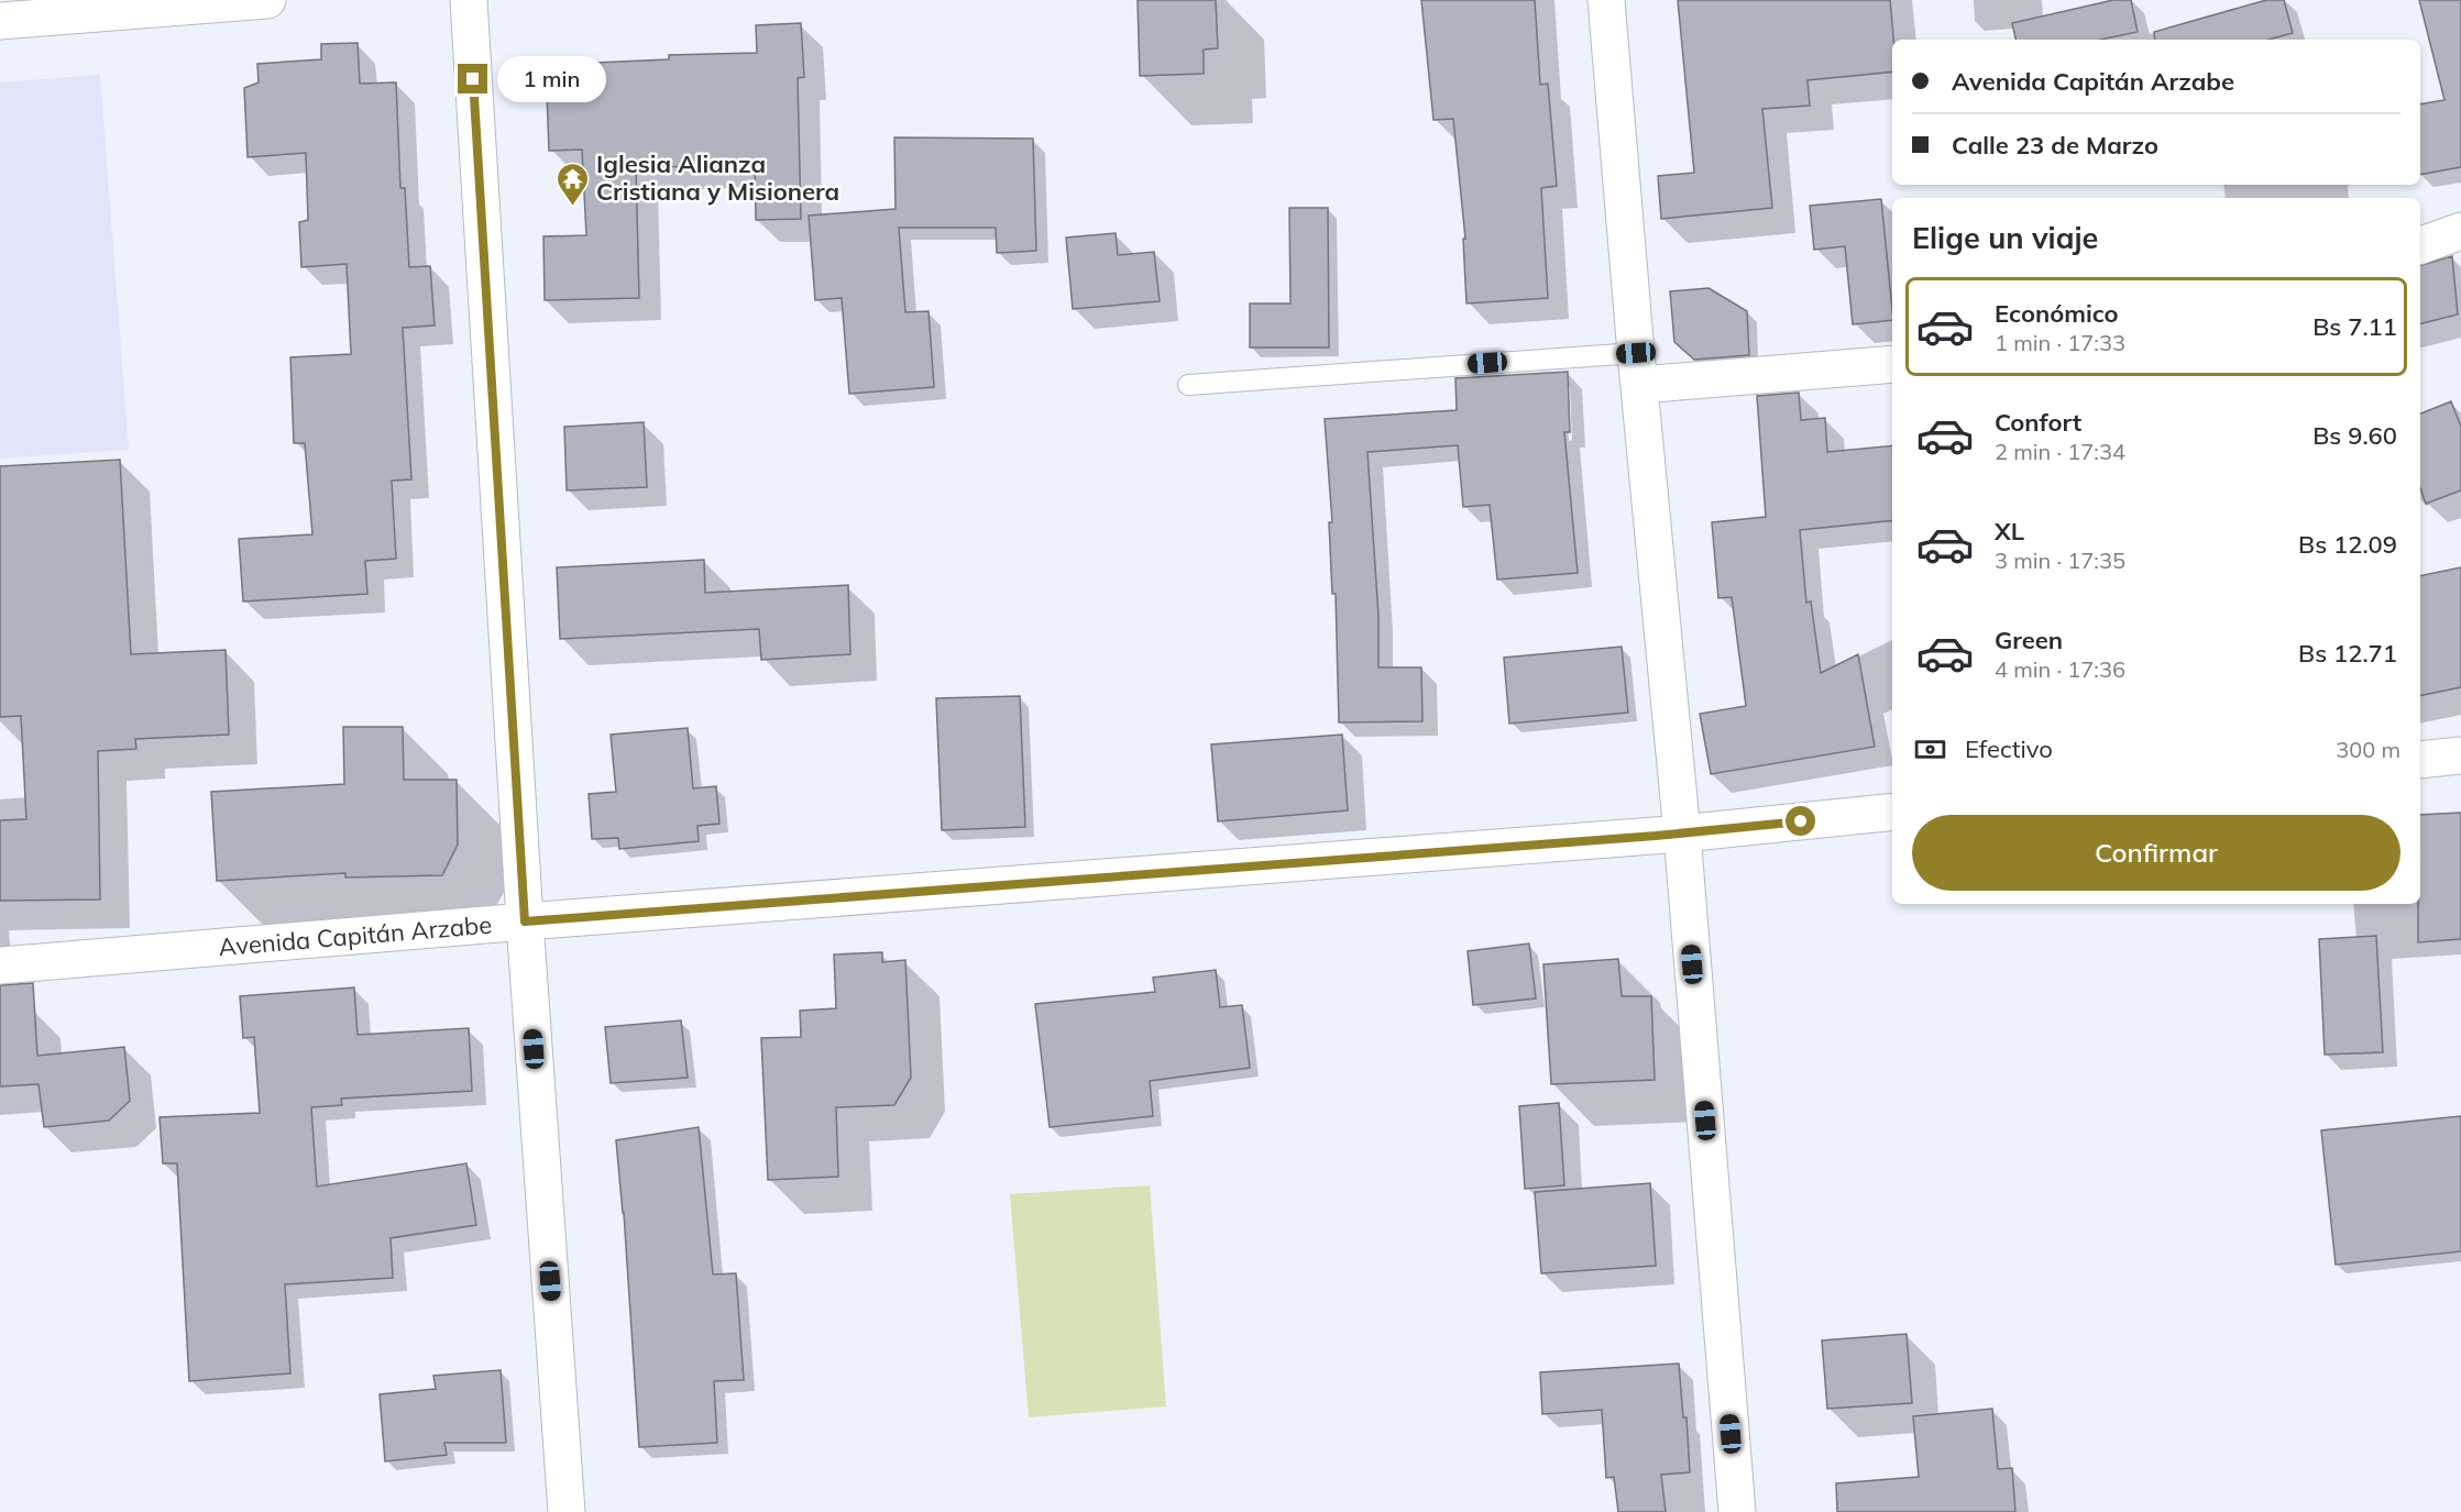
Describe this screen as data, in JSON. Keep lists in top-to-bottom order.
{
  "streets": {
    "main road": ["Avenida Capitán Arzabe"]
  },
  "places": {
    "temple": ["Iglesia Alianza Cristiana y Misionera"]
  },
  "page": {
    "banner": ["Avenida Capitán Arzabe", "Calle 23 de Marzo"],
    "bubble": "1 min",
    "heading": "Elige un viaje",
    "list": [
      {
        "name": "Económico",
        "note": "1 min · 17:33",
        "value": "Bs 7.11"
      },
      {
        "name": "Confort",
        "note": "2 min · 17:34",
        "value": "Bs 9.60"
      },
      {
        "name": "XL",
        "note": "3 min · 17:35",
        "value": "Bs 12.09"
      },
      {
        "name": "Green",
        "note": "4 min · 17:36",
        "value": "Bs 12.71"
      }
    ],
    "pay": ["Efectivo", "300 m"],
    "buttons": "Confirmar"
  }
}
